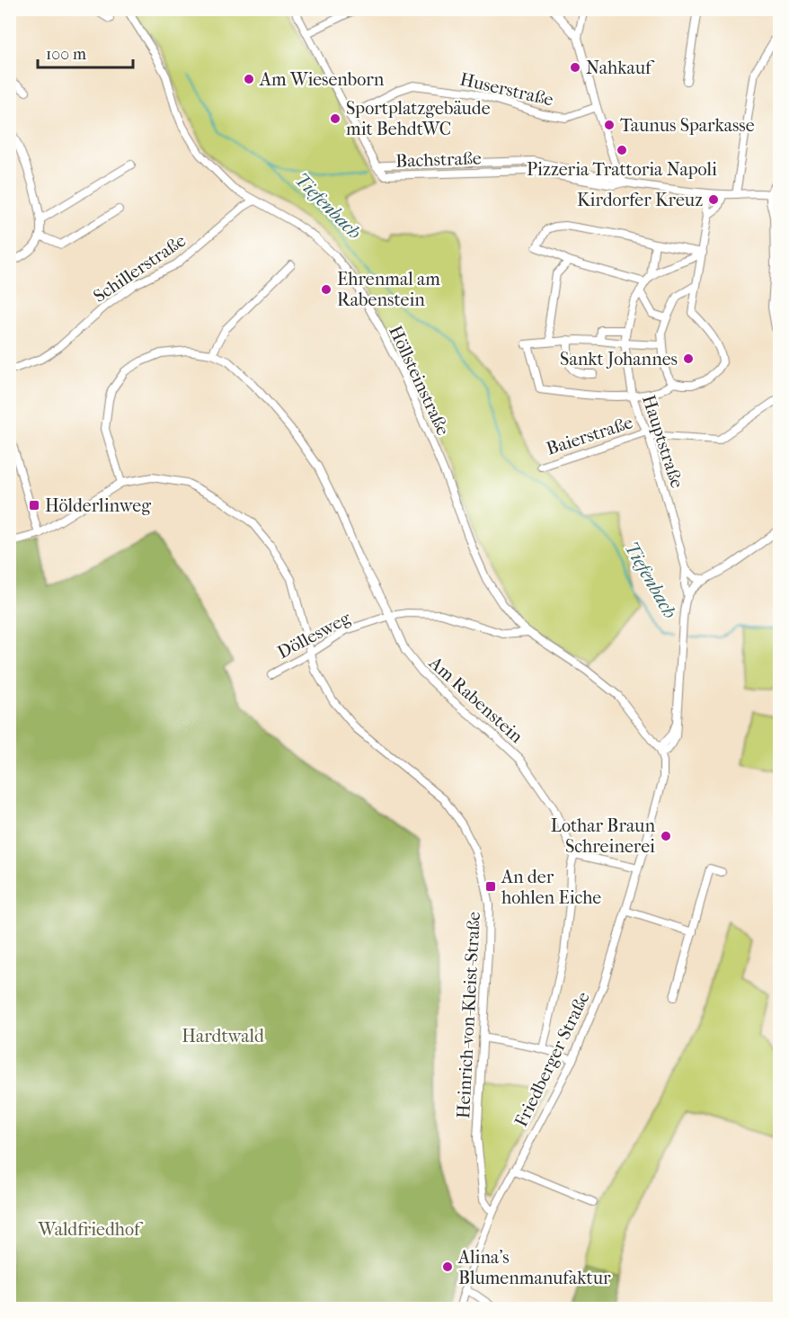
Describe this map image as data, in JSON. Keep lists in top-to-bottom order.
{
  "streets": {
    "street": [
      "Huserstraße",
      "Bachstraße",
      "Schillerstraße",
      "Höllsteinstraße",
      "Baierstraße",
      "Hauptstraße",
      "Döllesweg",
      "Am Rabenstein",
      "Heinrich-von-Kleist-Straße",
      "Friedberger Straße"
    ]
  },
  "crossings": [
    ["Huserstraße", "Bachstraße"],
    ["Schillerstraße", "Höllsteinstraße"],
    ["Höllsteinstraße", "Döllesweg"],
    ["Höllsteinstraße", "Friedberger Straße"],
    ["Baierstraße", "Hauptstraße"],
    ["Döllesweg", "Am Rabenstein"],
    ["Döllesweg", "Heinrich-von-Kleist-Straße"],
    ["Am Rabenstein", "Heinrich-von-Kleist-Straße"],
    ["Heinrich-von-Kleist-Straße", "Friedberger Straße"]
  ],
  "water": ["Tiefenbach"],
  "parks": ["Hardtwald", "Waldfriedhof"],
  "places": {
    "other": [
      "Nahkauf",
      "Am Wiesenborn",
      "Sportplatzgebäude mit BehdtWC",
      "Taunus Sparkasse",
      "Pizzeria Trattoria Napoli",
      "Kirdorfer Kreuz",
      "Ehrenmal am Rabenstein",
      "Sankt Johannes",
      "Lothar Braun Schreinerei",
      "Alina's Blumenmanufaktur"
    ],
    "transit": ["Hölderlinweg", "An der hohlen Eiche"]
  },
  "scale_bar": "100 m"
}
